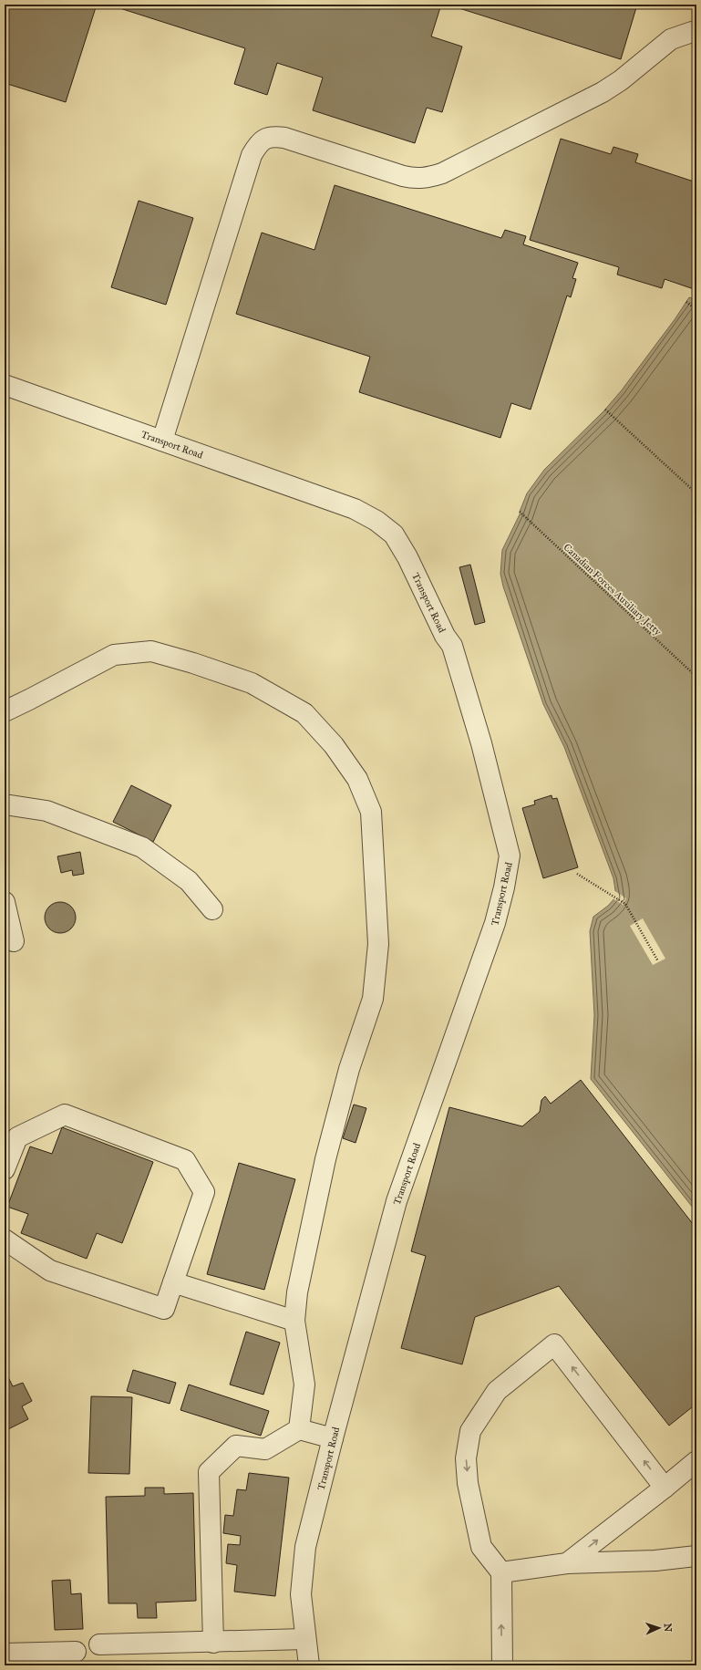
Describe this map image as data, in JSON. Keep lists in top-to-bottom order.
{
  "streets": {
    "lane": ["Transport Road"],
    "path": ["Canadian Forces Auxiliary Jetty"]
  },
  "north": "right"
}
